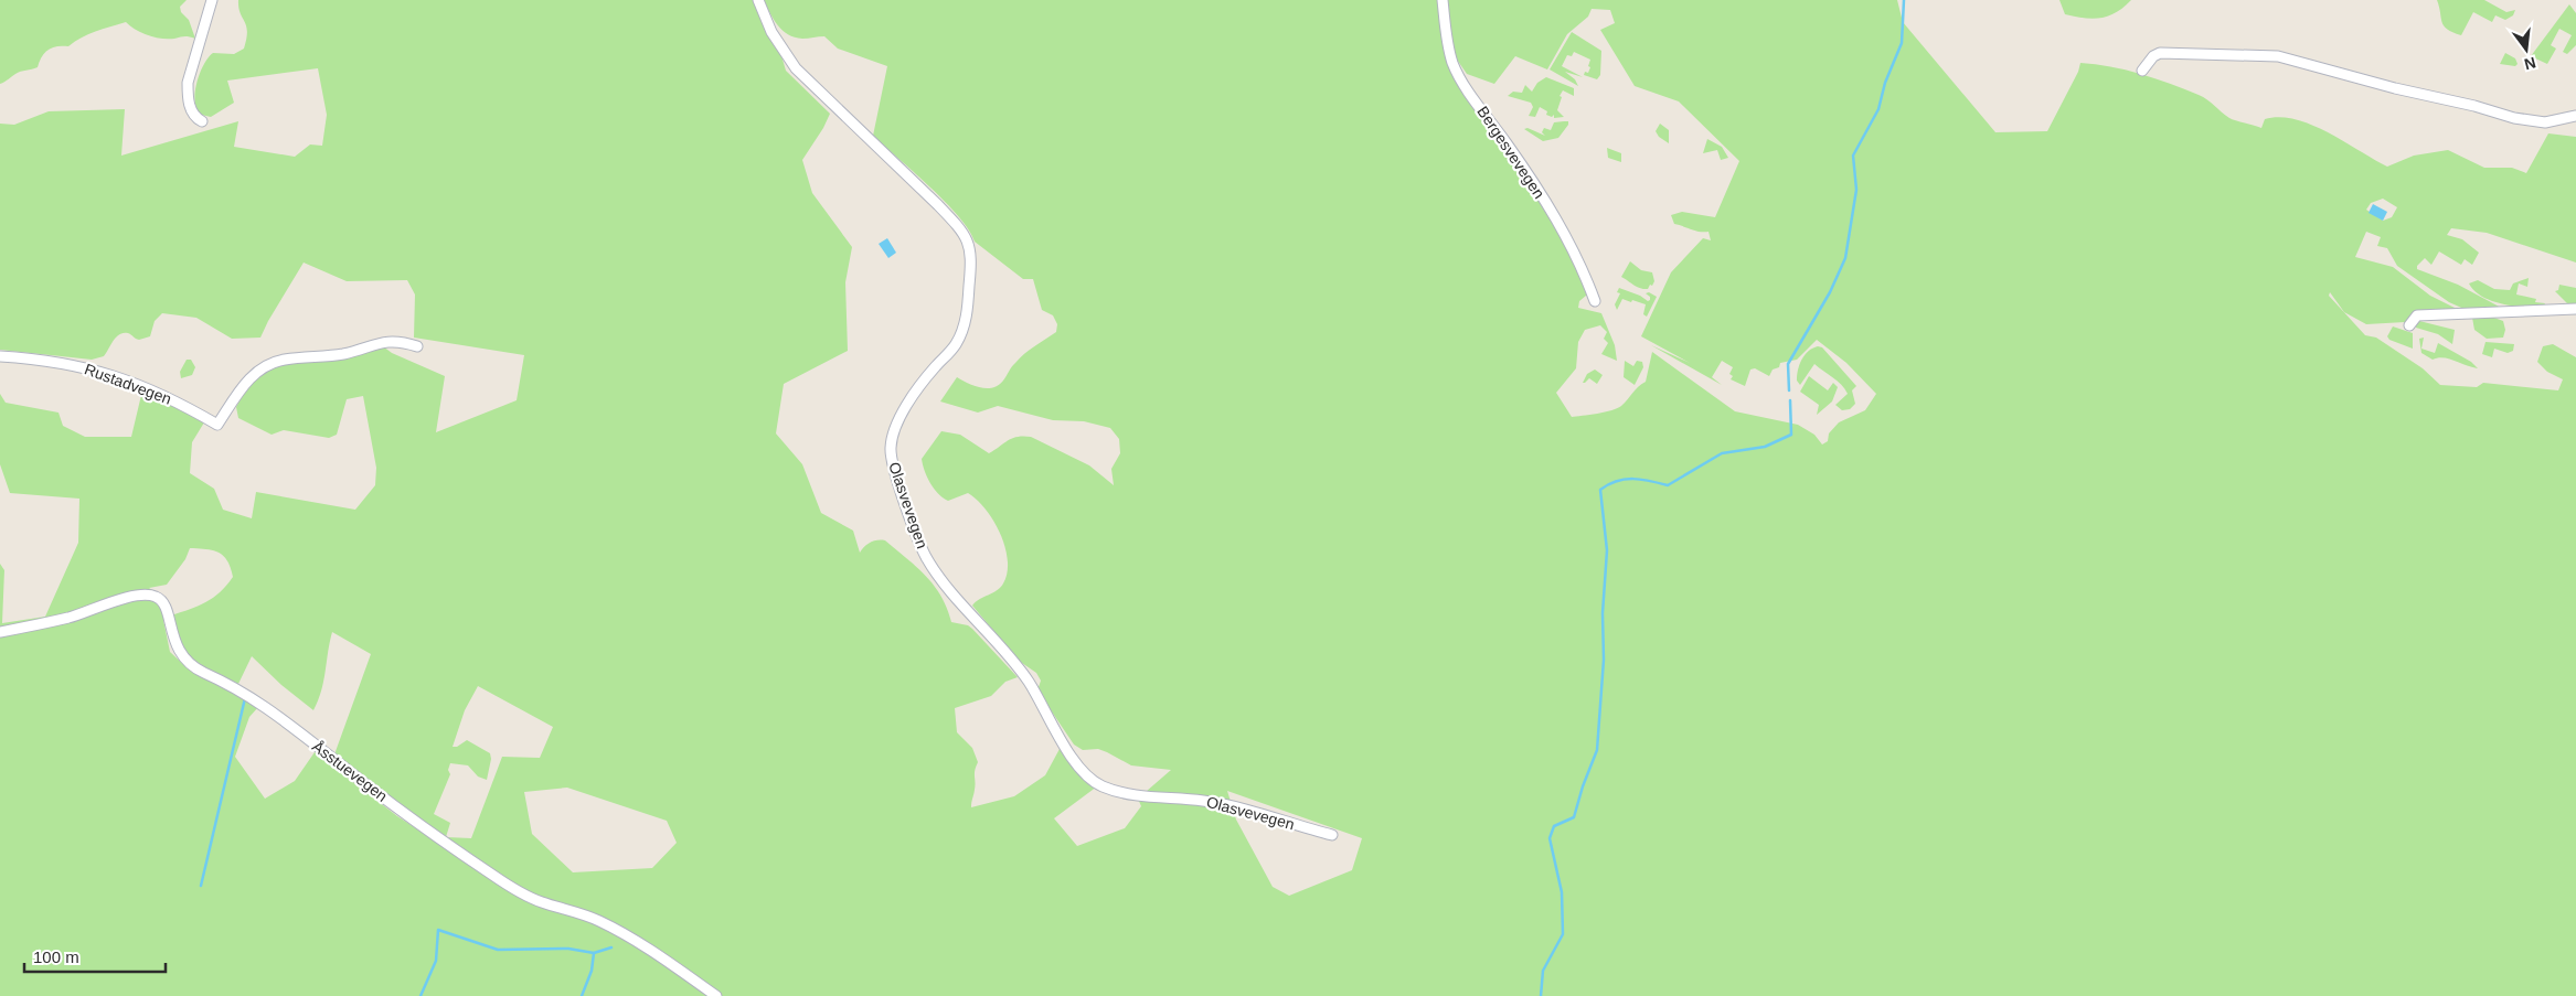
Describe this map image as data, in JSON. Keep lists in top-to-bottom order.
{
  "streets": {
    "street": [
      "Bergesvevegen",
      "Rustadvegen",
      "Olasvevegen",
      "Åsstuevegen"
    ]
  },
  "scale_bar": "100 m",
  "north": "bottom"
}
